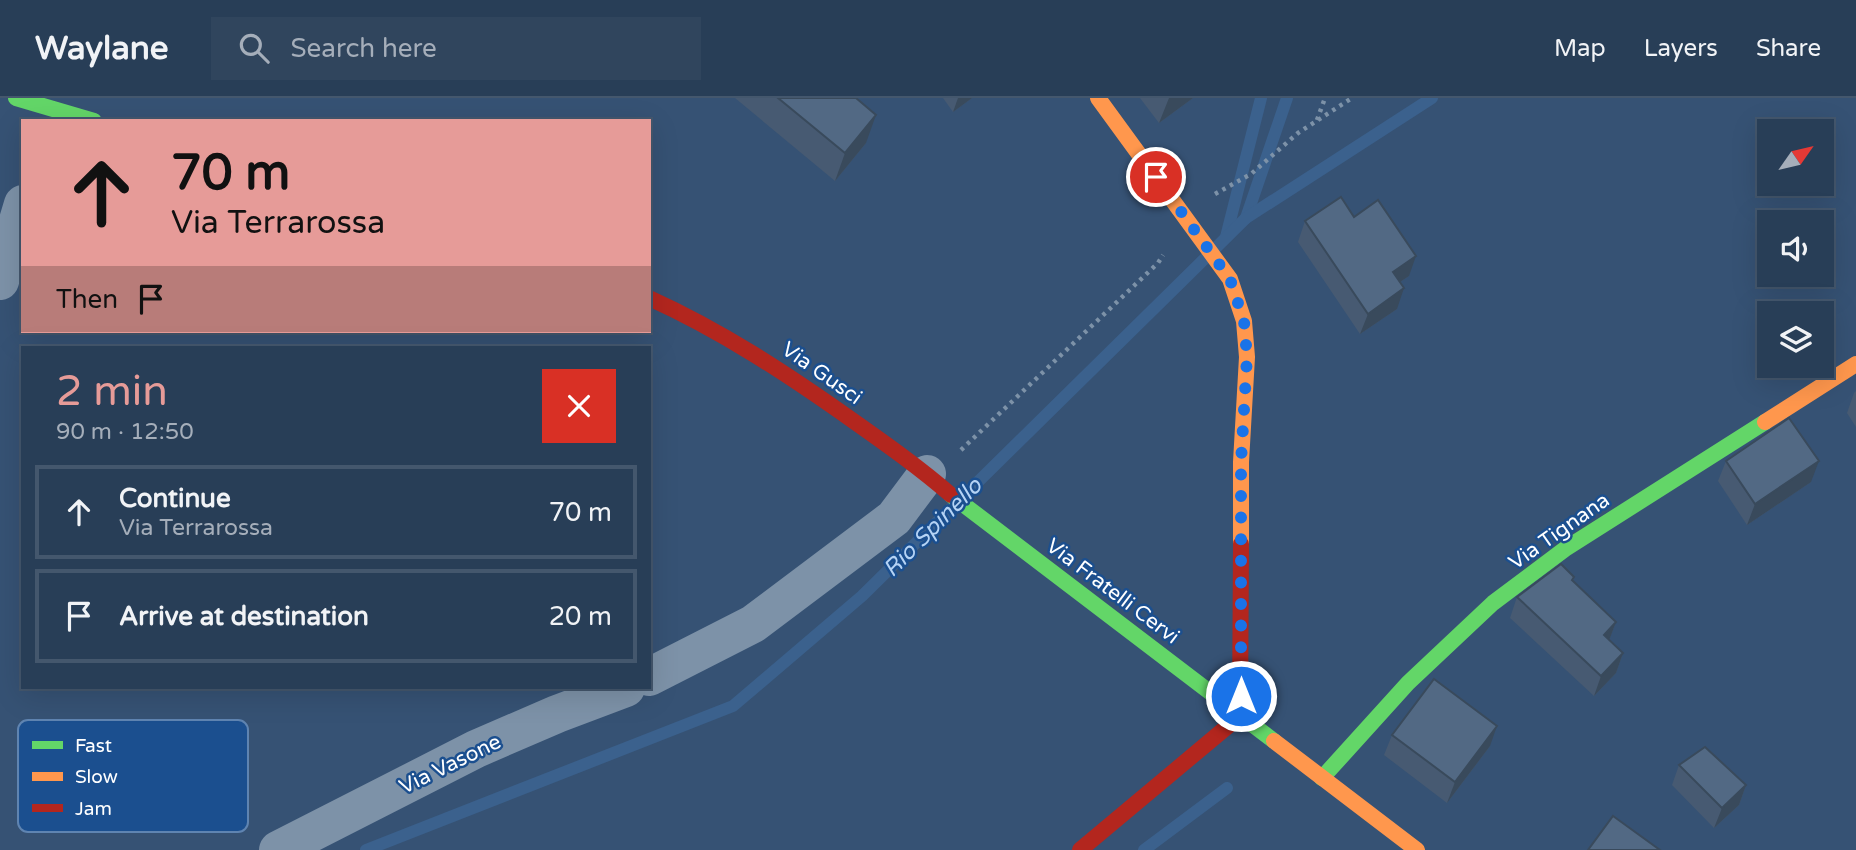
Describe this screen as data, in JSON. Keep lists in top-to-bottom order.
{
  "streets": {
    "street": [
      "Via Gusci",
      "Via Tignana",
      "Via Fratelli Cervi",
      "Via Vasone"
    ]
  },
  "crossings": [
    ["Via Gusci", "Via Fratelli Cervi"],
    ["Via Tignana", "Via Fratelli Cervi"]
  ],
  "water": ["Rio Spinello"],
  "legend": ["Fast", "Slow", "Jam"],
  "north": "top right",
  "page": {
    "header": "Waylane",
    "search": "Search here",
    "nav": ["Map", "Layers", "Share"],
    "turn": ["70 m", "Via Terrarossa"],
    "then": "Then",
    "heading": ["2 min", "90 m · 12:50"],
    "list": [
      {
        "name": "Continue",
        "note": "Via Terrarossa",
        "value": "70 m"
      },
      {
        "name": "Arrive at destination",
        "value": "20 m"
      }
    ]
  }
}
